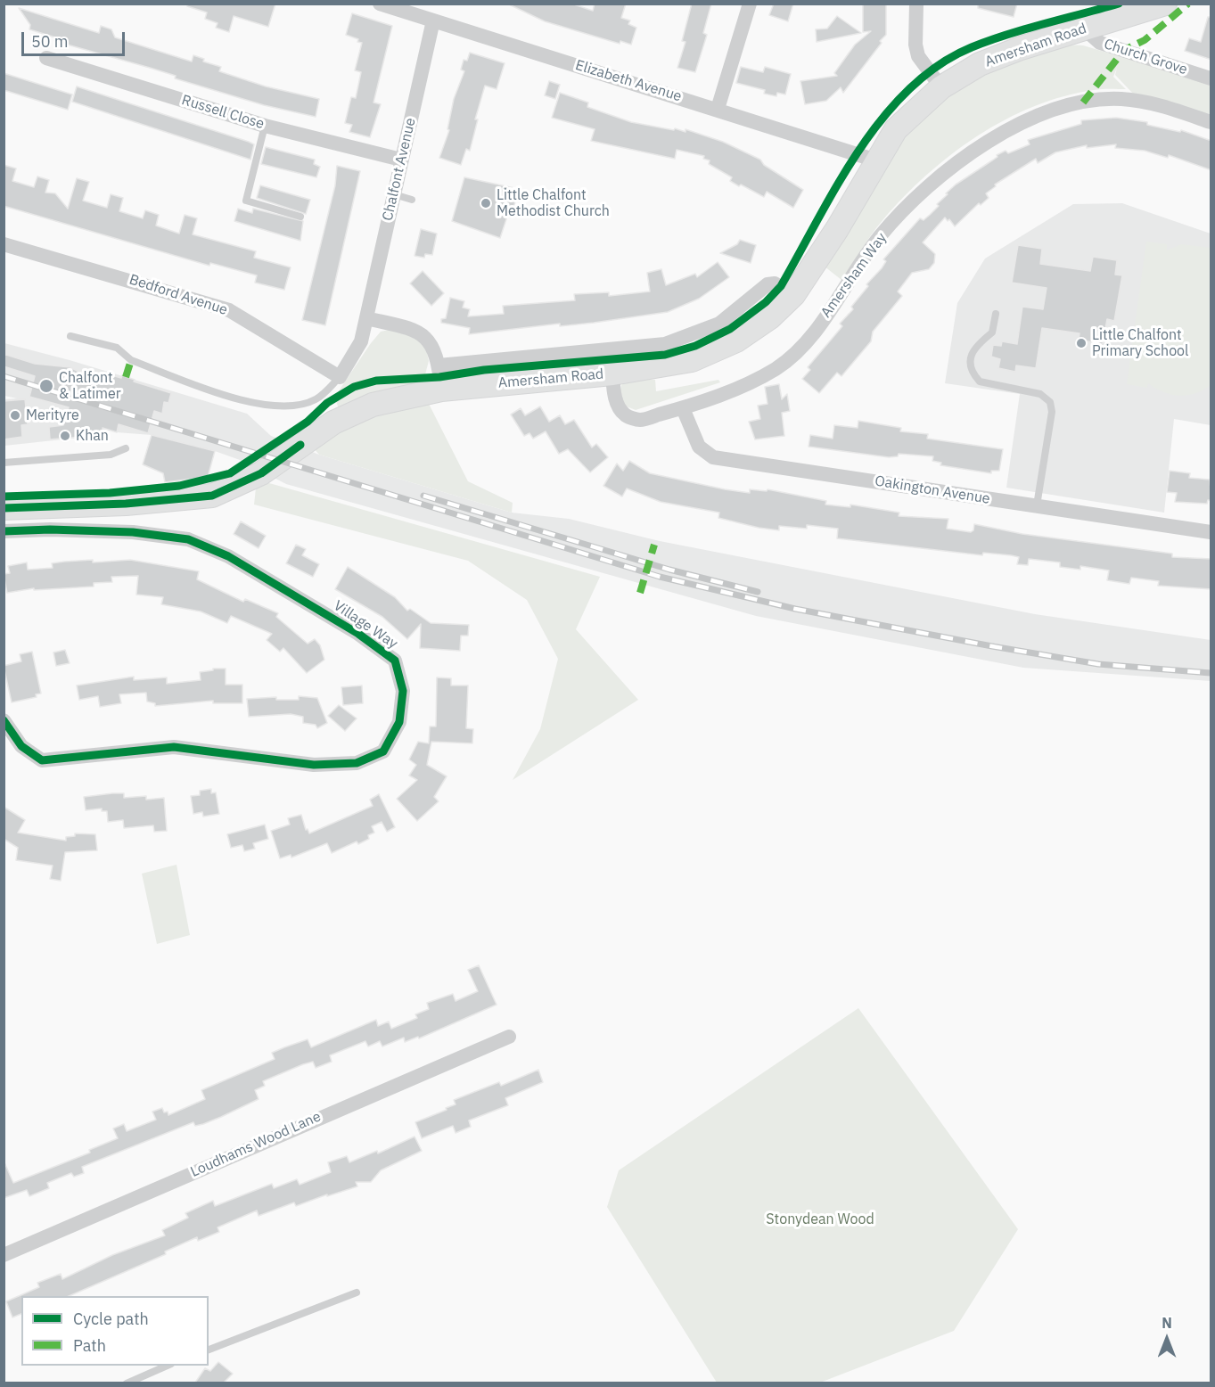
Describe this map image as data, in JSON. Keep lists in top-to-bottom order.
{
  "streets": {
    "main road": ["Amersham Road"],
    "street": [
      "Church Grove",
      "Elizabeth Avenue",
      "Russell Close",
      "Chalfont Avenue",
      "Amersham Way",
      "Bedford Avenue",
      "Oakington Avenue",
      "Village Way",
      "Loudhams Wood Lane"
    ]
  },
  "crossings": [
    ["Amersham Road", "Church Grove"],
    ["Amersham Road", "Elizabeth Avenue"],
    ["Amersham Road", "Amersham Way"],
    ["Elizabeth Avenue", "Chalfont Avenue"],
    ["Russell Close", "Chalfont Avenue"],
    ["Chalfont Avenue", "Bedford Avenue"],
    ["Amersham Way", "Oakington Avenue"]
  ],
  "parks": ["Stonydean Wood"],
  "places": [
    "Little Chalfont Methodist Church",
    "Little Chalfont Primary School",
    "Chalfont & Latimer",
    "Merityre",
    "Khan"
  ],
  "legend": ["Cycle path", "Path"],
  "scale_bar": "50 m",
  "north": "top"
}
